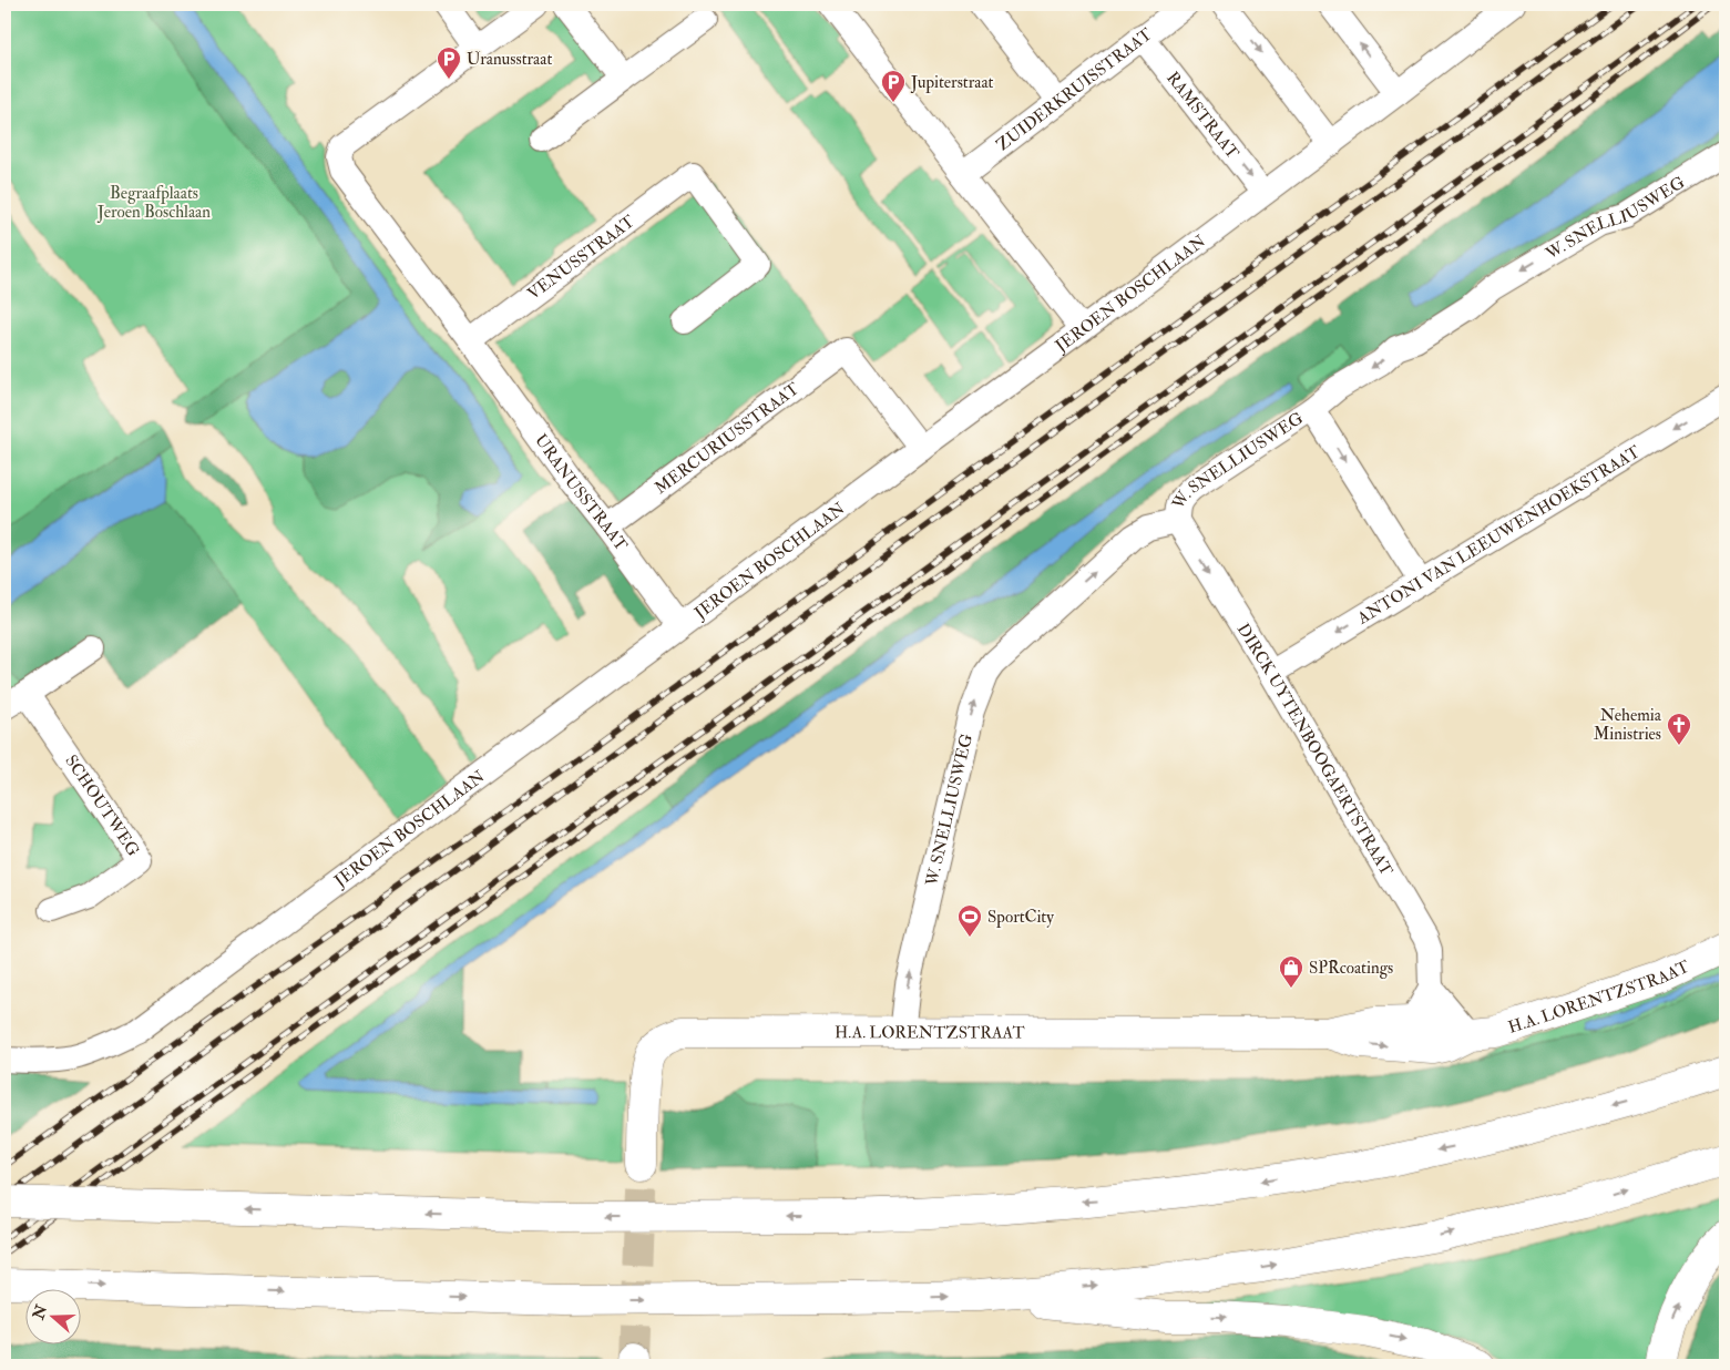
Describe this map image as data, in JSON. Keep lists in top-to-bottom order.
{
  "streets": {
    "main road": ["H.A. LORENTZSTRAAT"],
    "street": [
      "ZUIDERKRUISSTRAAT",
      "RAMSTRAAT",
      "W. SNELLIUSWEG",
      "VENUSSTRAAT",
      "JEROEN BOSCHLAAN",
      "MERCURIUSSTRAAT",
      "URANUSSTRAAT",
      "ANTONI VAN LEEUWENHOEKSTRAAT",
      "DIRCK UYTENBOOGAERTSTRAAT",
      "SCHOUTWEG"
    ]
  },
  "crossings": [
    ["ZUIDERKRUISSTRAAT", "RAMSTRAAT"],
    ["RAMSTRAAT", "JEROEN BOSCHLAAN"],
    ["W. SNELLIUSWEG", "DIRCK UYTENBOOGAERTSTRAAT"],
    ["W. SNELLIUSWEG", "H.A. LORENTZSTRAAT"],
    ["VENUSSTRAAT", "URANUSSTRAAT"],
    ["JEROEN BOSCHLAAN", "MERCURIUSSTRAAT"],
    ["JEROEN BOSCHLAAN", "URANUSSTRAAT"],
    ["MERCURIUSSTRAAT", "URANUSSTRAAT"],
    ["ANTONI VAN LEEUWENHOEKSTRAAT", "DIRCK UYTENBOOGAERTSTRAAT"]
  ],
  "one_way": ["ANTONI VAN LEEUWENHOEKSTRAAT"],
  "parks": ["Begraafplaats Jeroen Boschlaan"],
  "places": {
    "parking": ["Uranusstraat", "Jupiterstraat"],
    "church": ["Nehemia Ministries"],
    "sports": ["SportCity"],
    "shop": ["SPRcoatings"]
  },
  "north": "left"
}
